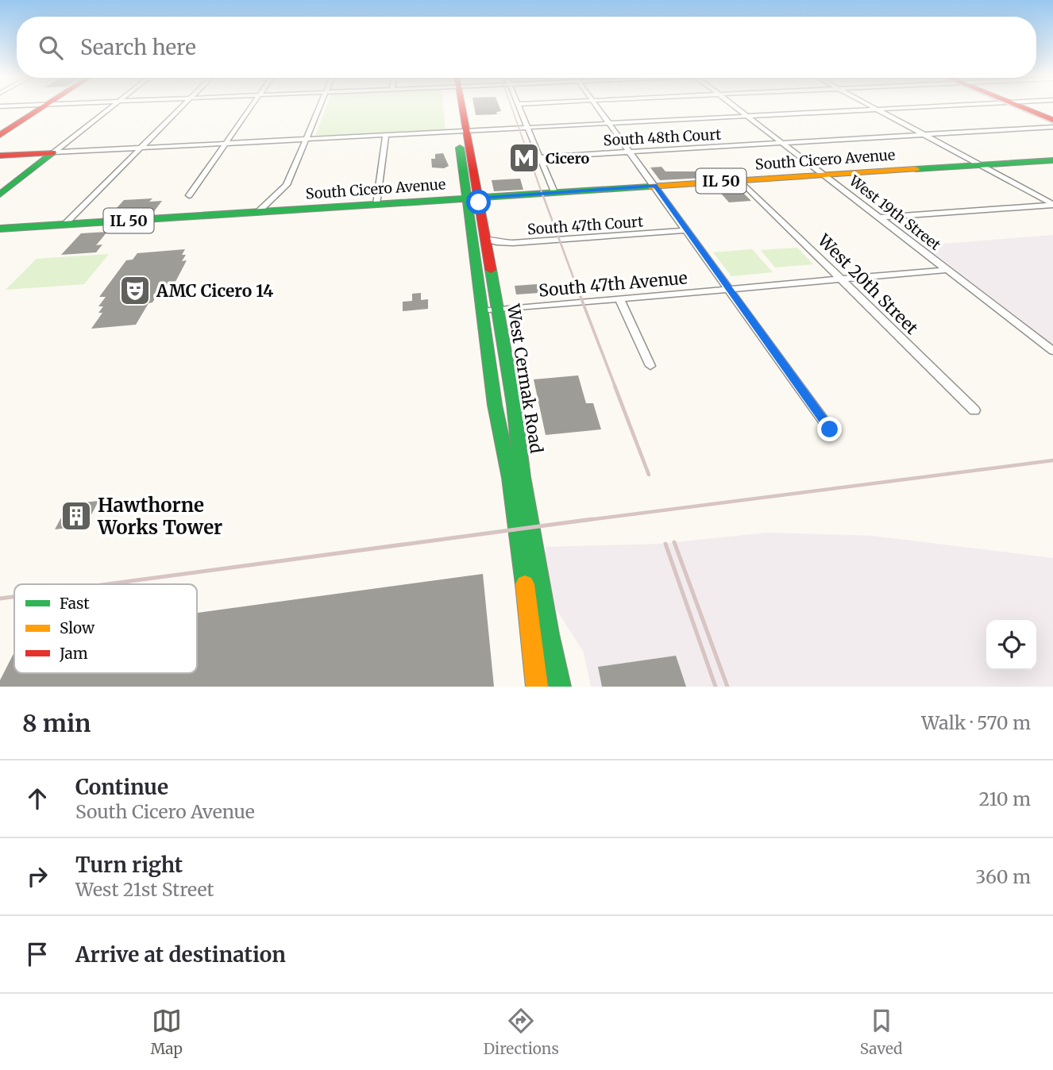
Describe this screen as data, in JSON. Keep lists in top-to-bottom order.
{
  "streets": {
    "main road": ["South Cicero Avenue", "IL 50", "West Cermak Road"],
    "street": [
      "South 48th Court",
      "West 19th Street",
      "South 47th Court",
      "South 47th Avenue",
      "West 20th Street"
    ]
  },
  "crossings": [
    ["South 48th Court", "West 19th Street"],
    ["South Cicero Avenue", "West 19th Street"],
    ["South Cicero Avenue", "West 20th Street"],
    ["South Cicero Avenue", "West Cermak Road"],
    ["West 19th Street", "South 47th Avenue"],
    ["South 47th Court", "West Cermak Road"],
    ["South 47th Avenue", "West 20th Street"],
    ["South 47th Avenue", "West Cermak Road"]
  ],
  "places": {
    "metro station": ["Cicero"],
    "theatre": ["AMC Cicero 14"],
    "building": ["Hawthorne Works Tower"]
  },
  "legend": ["Fast", "Slow", "Jam"],
  "page": {
    "search": "Search here",
    "heading": ["8 min", "Walk · 570 m"],
    "list": [
      ["Continue", "South Cicero Avenue", "210 m"],
      ["Turn right", "West 21st Street", "360 m"],
      "Arrive at destination"
    ],
    "nav": ["Map", "Directions", "Saved"]
  }
}
